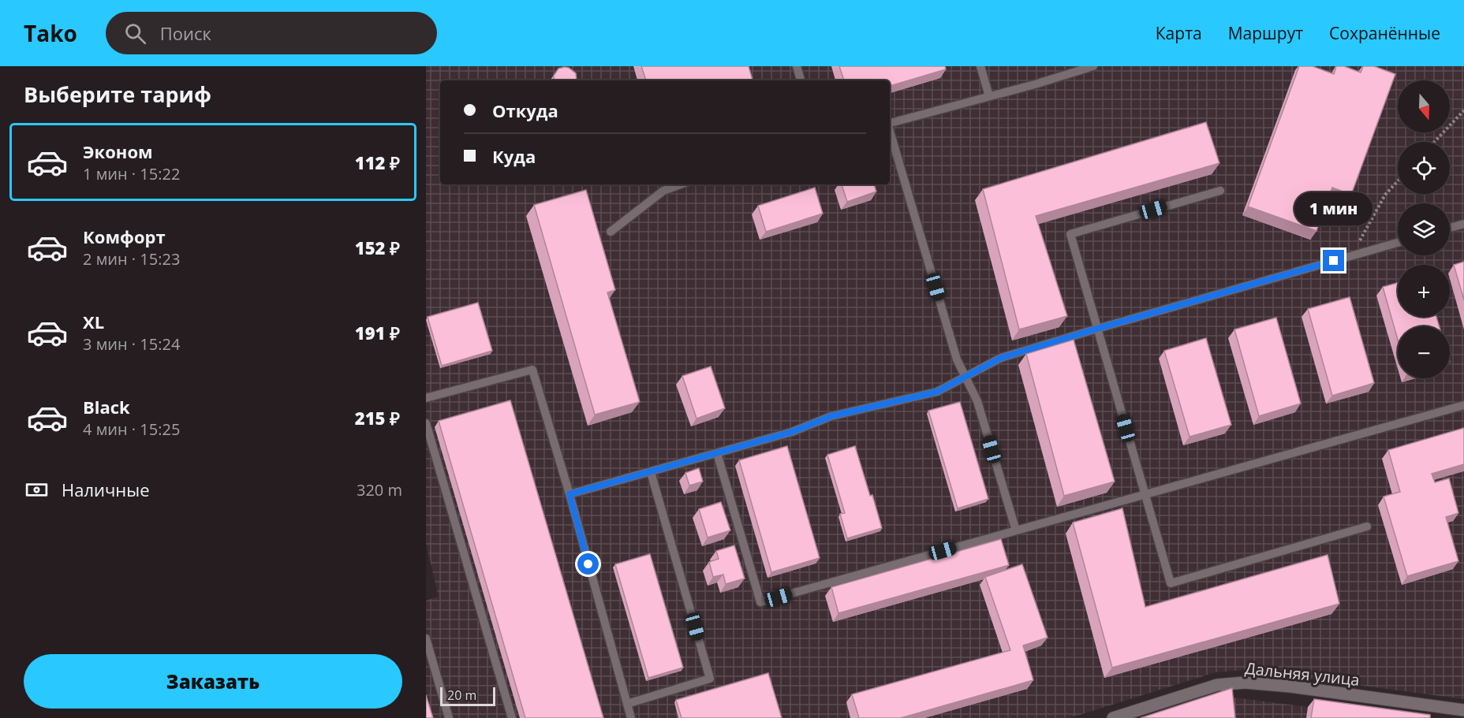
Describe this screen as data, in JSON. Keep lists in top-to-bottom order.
{
  "streets": {
    "street": ["Дальняя улица"]
  },
  "scale_bar": "20 m",
  "north": "bottom",
  "page": {
    "header": "Tako",
    "search": "Поиск",
    "nav": ["Карта", "Маршрут", "Сохранённые"],
    "heading": "Выберите тариф",
    "map_buttons": ["+", "−"],
    "banner": ["Откуда", "Куда"],
    "list": [
      {
        "name": "Эконом",
        "note": "1 мин · 15:22",
        "value": "112 ₽"
      },
      {
        "name": "Комфорт",
        "note": "2 мин · 15:23",
        "value": "152 ₽"
      },
      {
        "name": "XL",
        "note": "3 мин · 15:24",
        "value": "191 ₽"
      },
      {
        "name": "Black",
        "note": "4 мин · 15:25",
        "value": "215 ₽"
      }
    ],
    "bubble": "1 мин",
    "pay": ["Наличные", "320 m"],
    "buttons": "Заказать",
    "scale": "20 m"
  }
}
